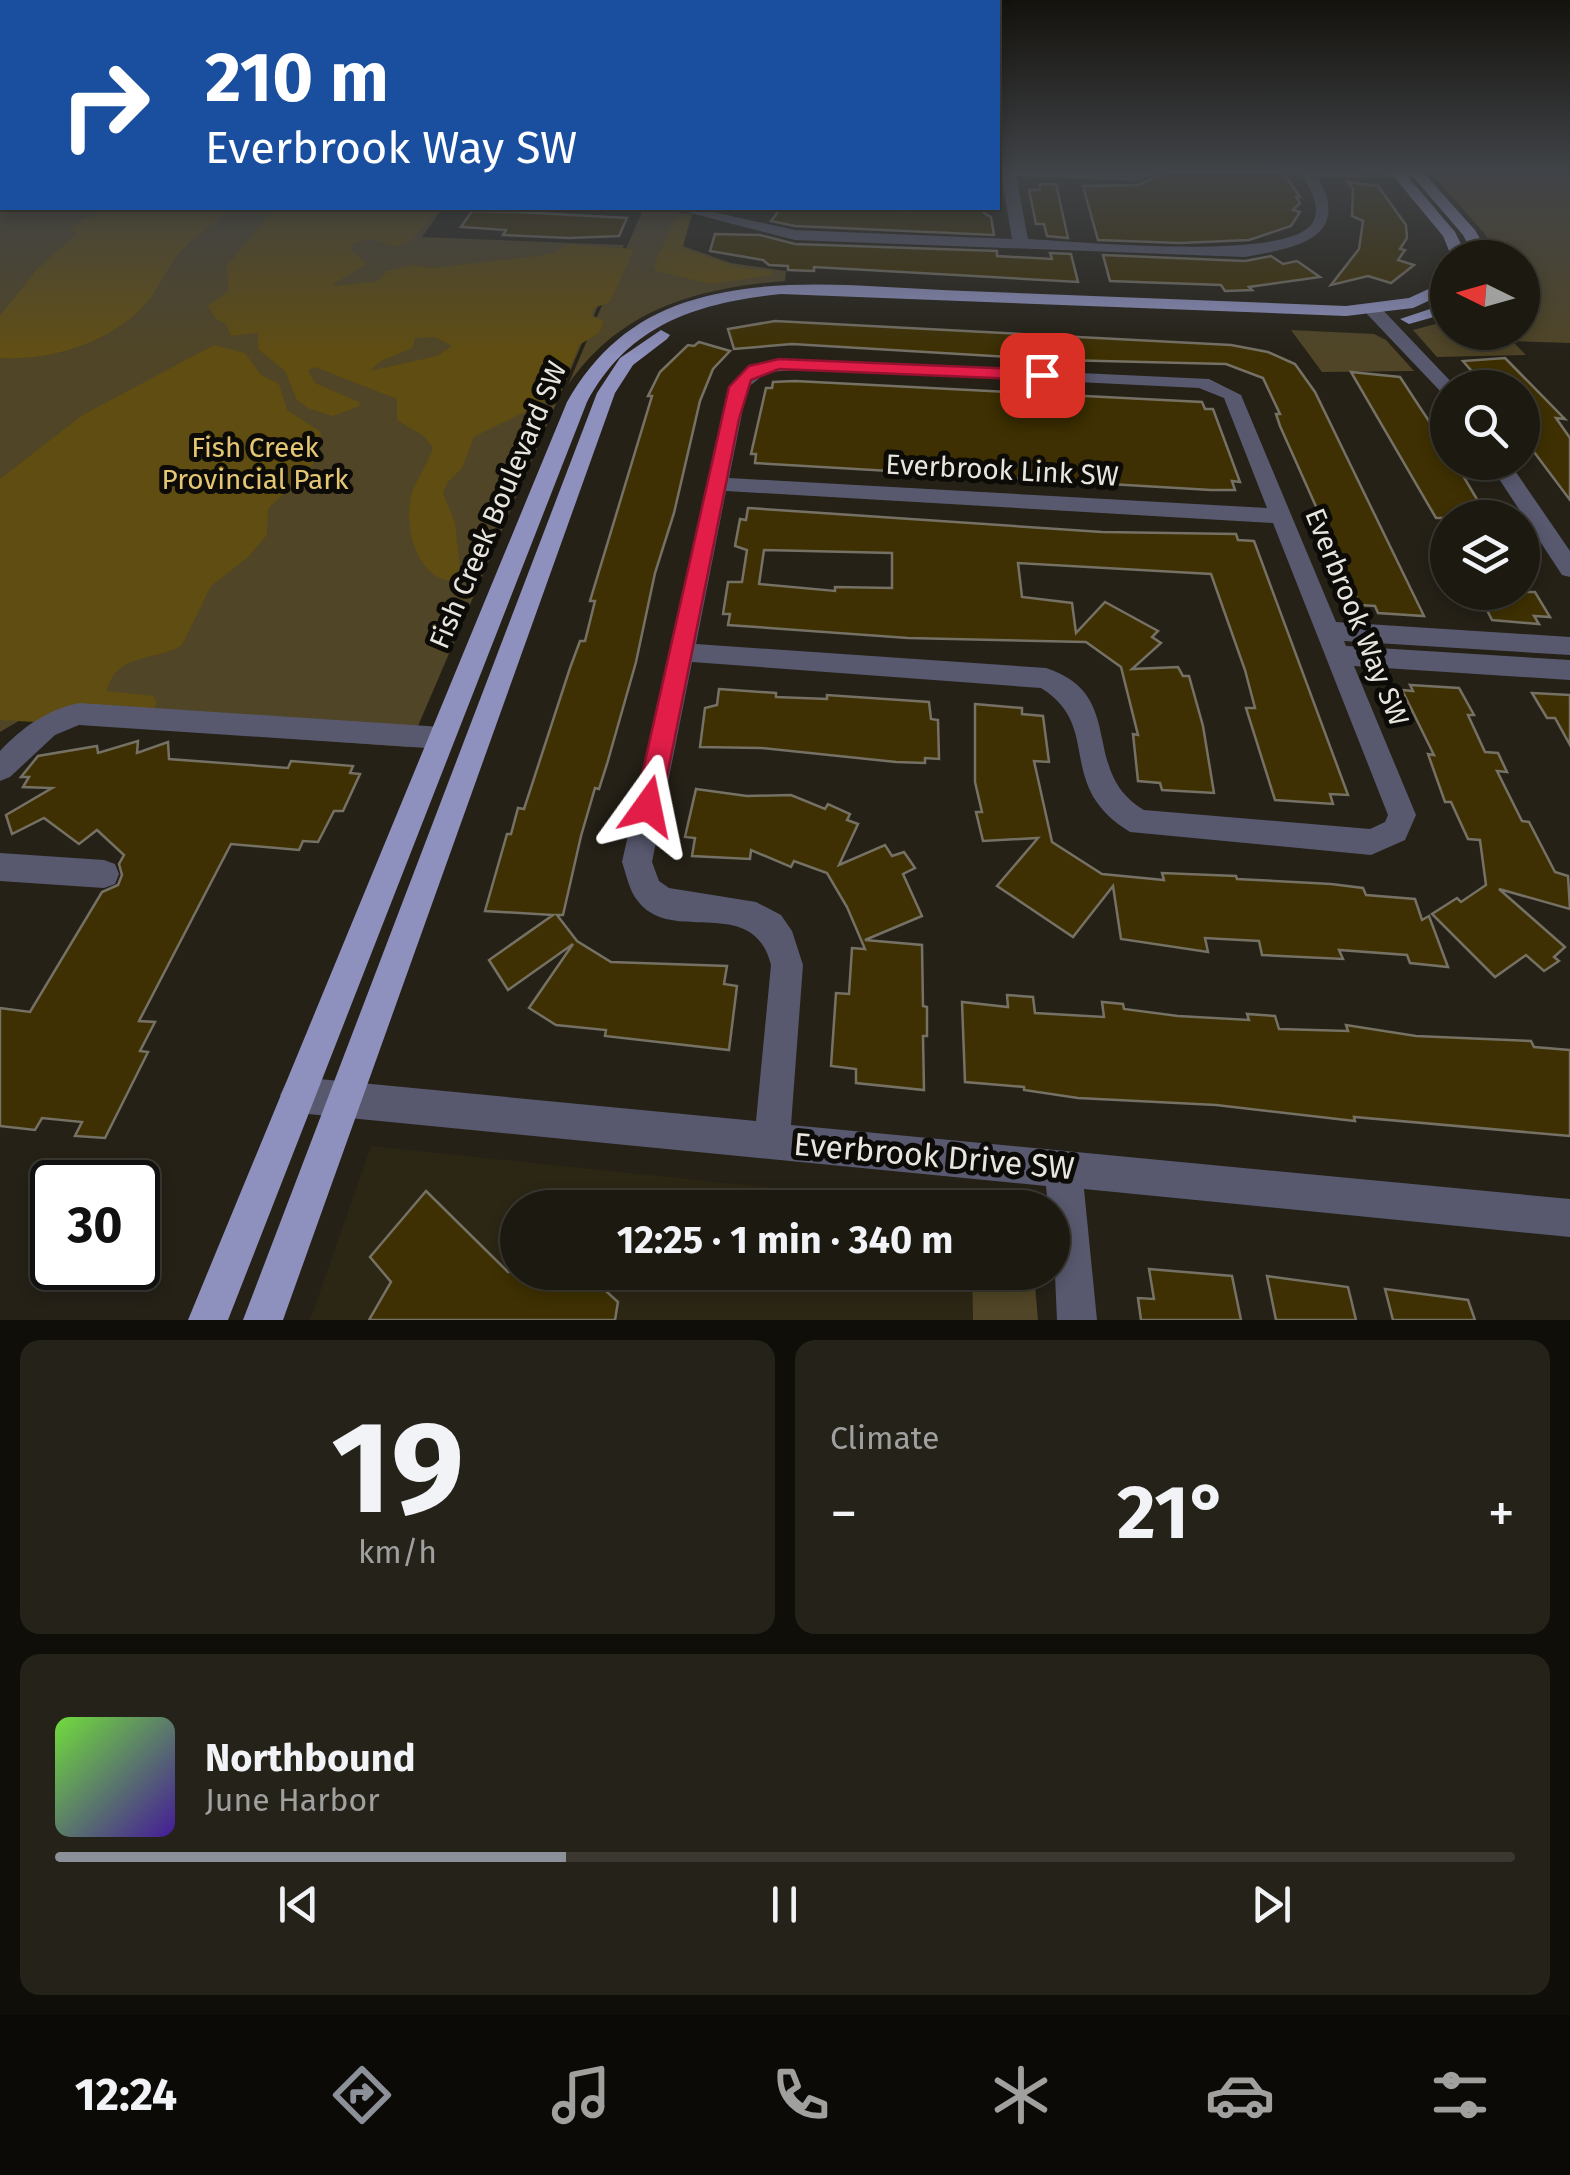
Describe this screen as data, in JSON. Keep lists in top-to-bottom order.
{
  "streets": {
    "main road": ["Fish Creek Boulevard SW"],
    "street": ["Everbrook Link SW", "Everbrook Way SW", "Everbrook Drive SW"]
  },
  "crossings": [
    ["Everbrook Link SW", "Everbrook Way SW"],
    ["Fish Creek Boulevard SW", "Everbrook Drive SW"],
    ["Everbrook Way SW", "Everbrook Drive SW"]
  ],
  "parks": ["Fish Creek Provincial Park"],
  "north": "left",
  "page": {
    "turn": ["210 m", "Everbrook Way SW"],
    "limit": "30",
    "trip": "12:25 · 1 min · 340 m",
    "tile": [
      ["19", "km/h"],
      "Climate"
    ],
    "heat": ["−", "21°", "+"],
    "song": ["Northbound", "June Harbor"],
    "tabs": "12:24"
  }
}
